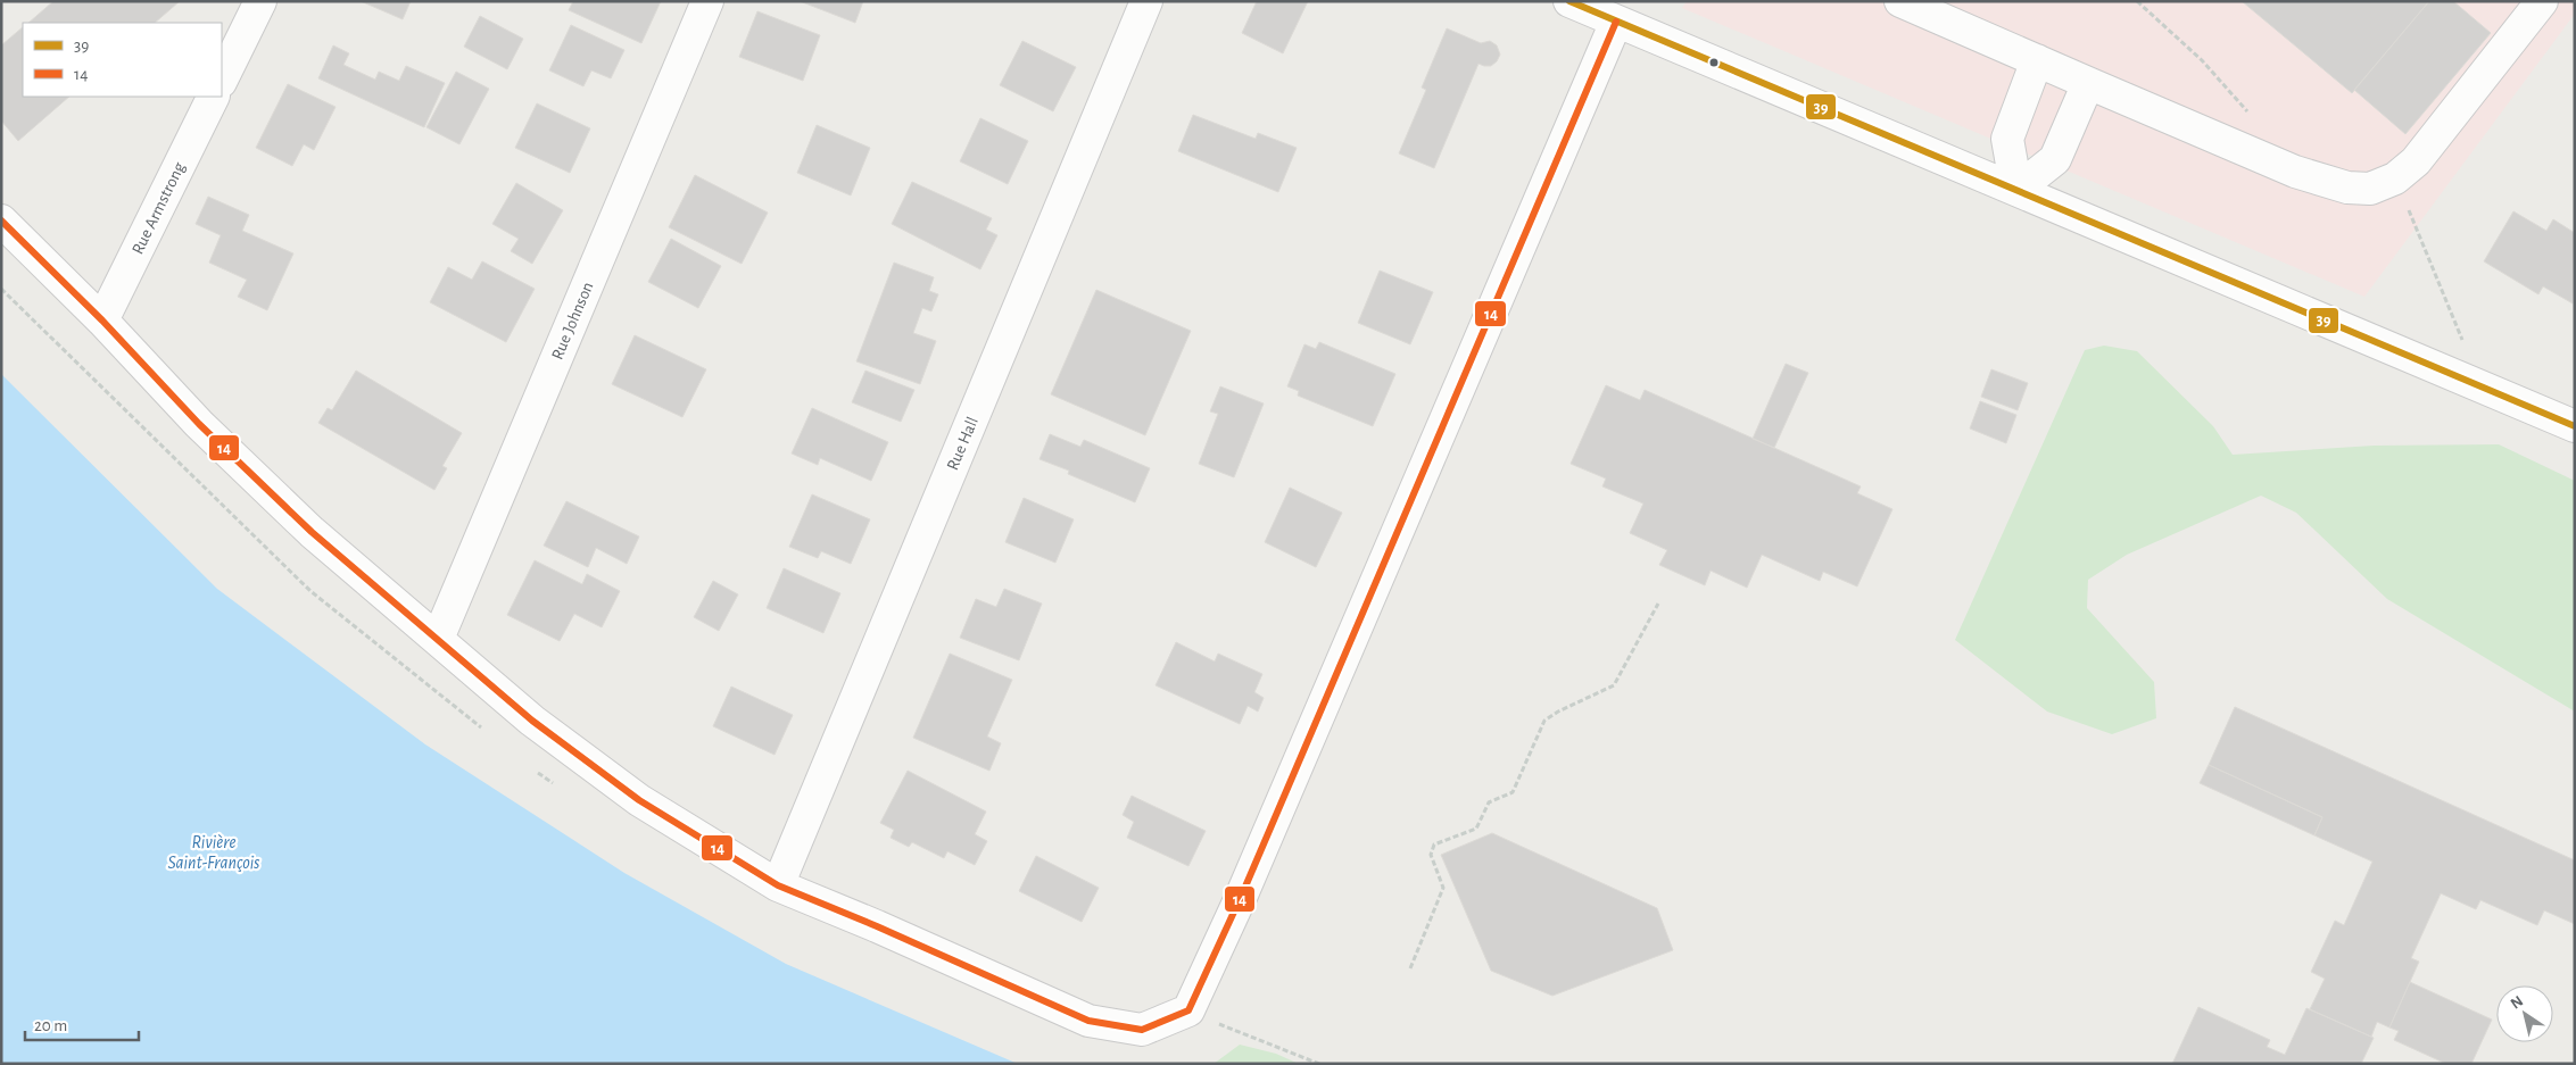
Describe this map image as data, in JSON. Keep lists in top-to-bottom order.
{
  "streets": {
    "street": ["Rue Armstrong", "Rue Johnson", "Rue Hall"]
  },
  "water": ["Rivière Saint-François"],
  "lines": ["transit line 39", "transit line 14"],
  "legend": ["39", "14"],
  "scale_bar": "20 m",
  "north": "top left"
}
